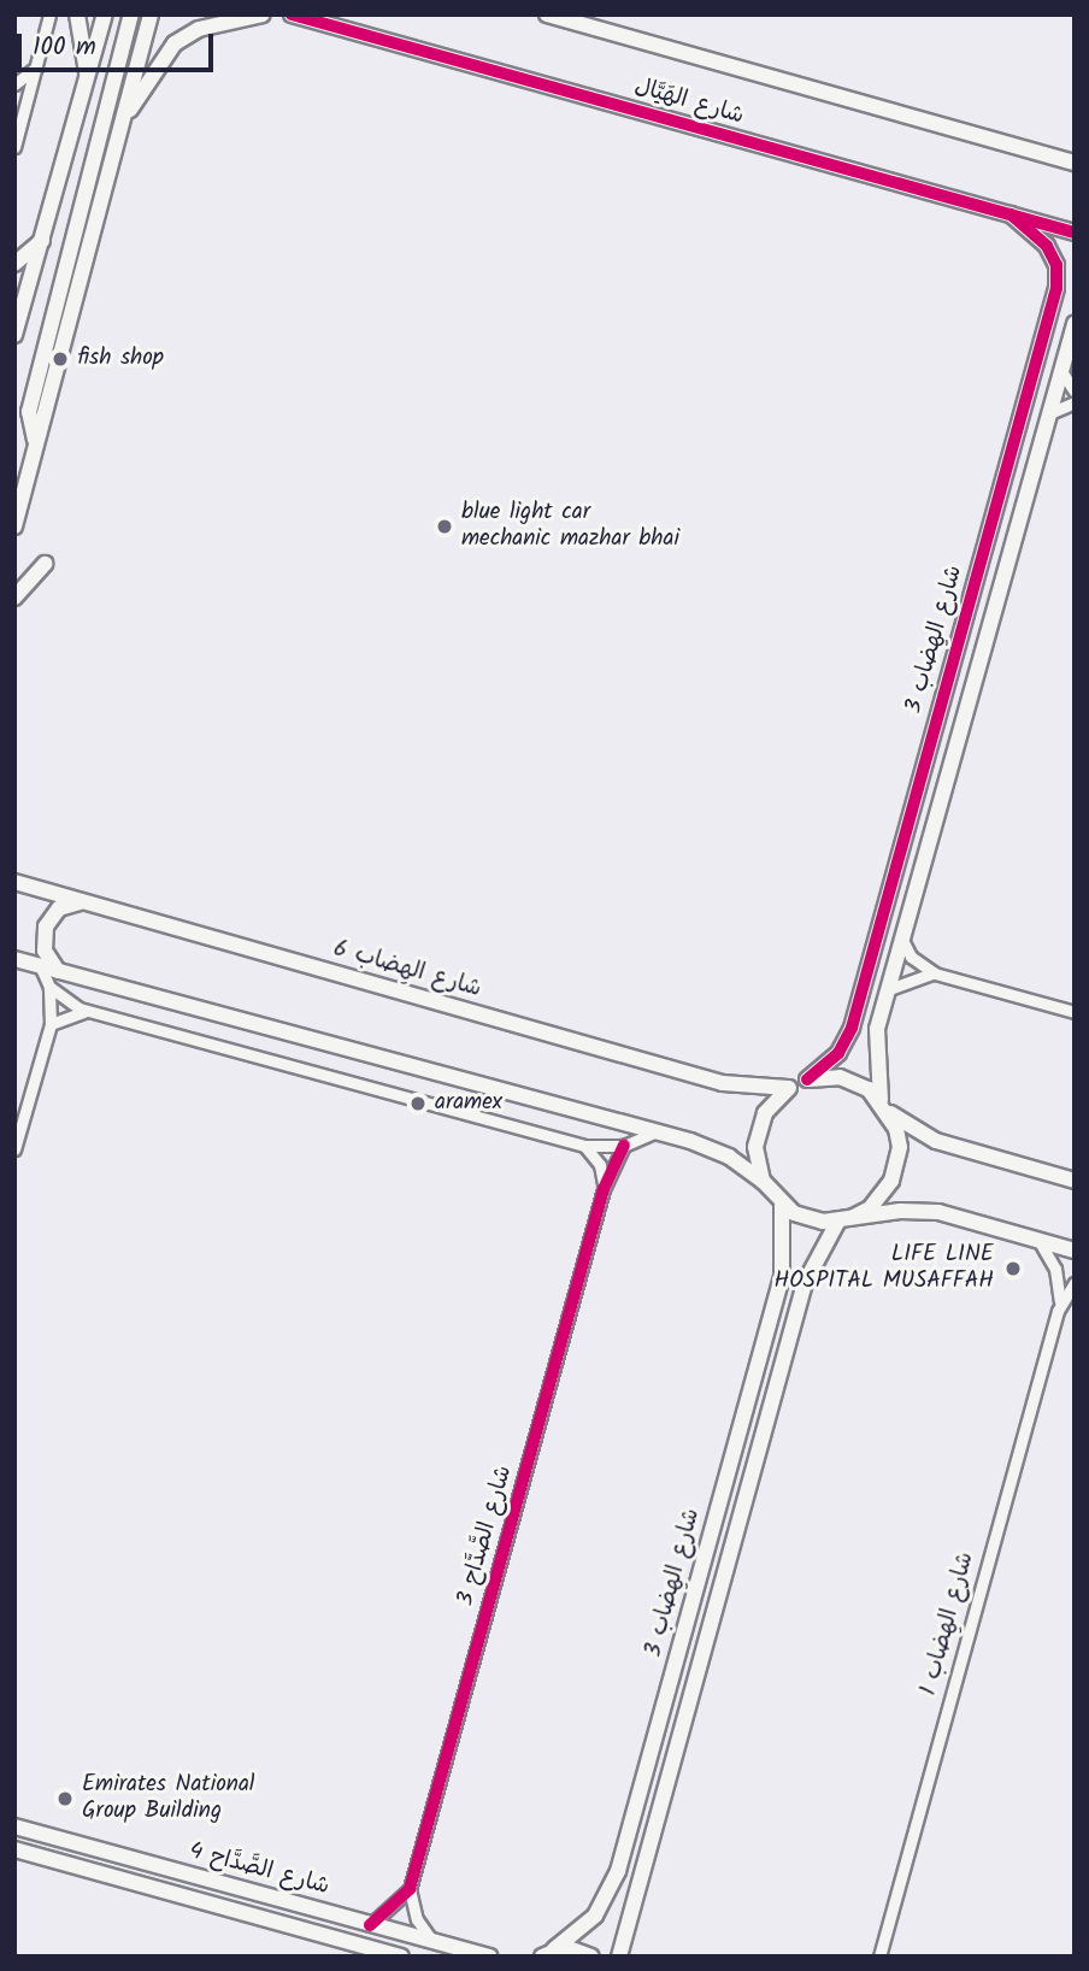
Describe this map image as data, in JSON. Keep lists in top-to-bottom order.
{
  "streets": {
    "street": [
      "شارع الهَيَّال",
      "شارع الهِضاب 3",
      "شارع الهِضاب 6",
      "شارع الصَّدَّاح 3",
      "شارع الهِضاب 1",
      "شارع الصَّدَّاح 4"
    ]
  },
  "crossings": [
    ["شارع الهَيَّال", "شارع الهِضاب 3"],
    ["شارع الهِضاب 3", "شارع الهِضاب 6"]
  ],
  "places": [
    "fish shop",
    "blue light car mechanic mazhar bhai",
    "aramex",
    "LIFE LINE HOSPITAL MUSAFFAH",
    "Emirates National Group Building"
  ],
  "scale_bar": "100 m"
}
